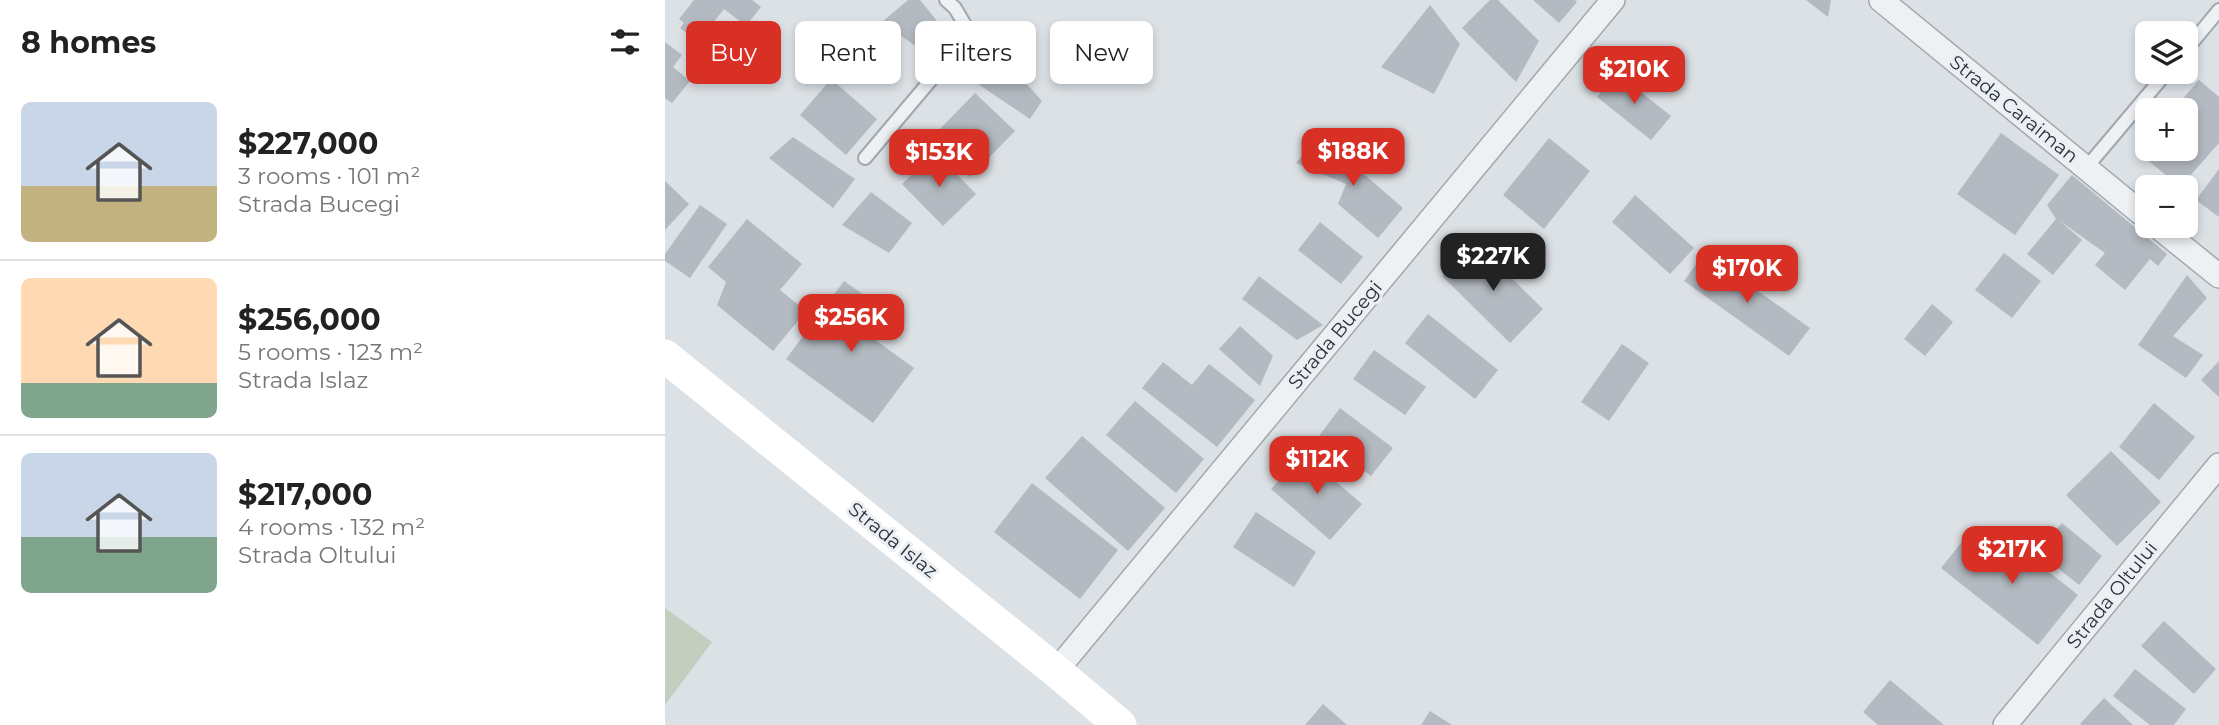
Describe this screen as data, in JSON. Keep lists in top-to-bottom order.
{
  "streets": {
    "main road": ["Strada Islaz"],
    "street": ["Strada Caraiman", "Strada Bucegi", "Strada Oltului"]
  },
  "crossings": [
    ["Strada Bucegi", "Strada Islaz"]
  ],
  "page": {
    "heading": "8 homes",
    "map_buttons": ["+", "−"],
    "chip": [
      "Buy",
      "Rent",
      "Filters",
      "New"
    ],
    "price": [
      "$210K",
      "$188K",
      "$153K",
      "$227K",
      "$170K",
      "$256K",
      "$112K",
      "$217K"
    ],
    "list": [
      {
        "name": "$227,000",
        "note": "3 rooms · 101 m² · Strada Bucegi"
      },
      {
        "name": "$256,000",
        "note": "5 rooms · 123 m² · Strada Islaz"
      },
      {
        "name": "$217,000",
        "note": "4 rooms · 132 m² · Strada Oltului"
      }
    ]
  }
}
